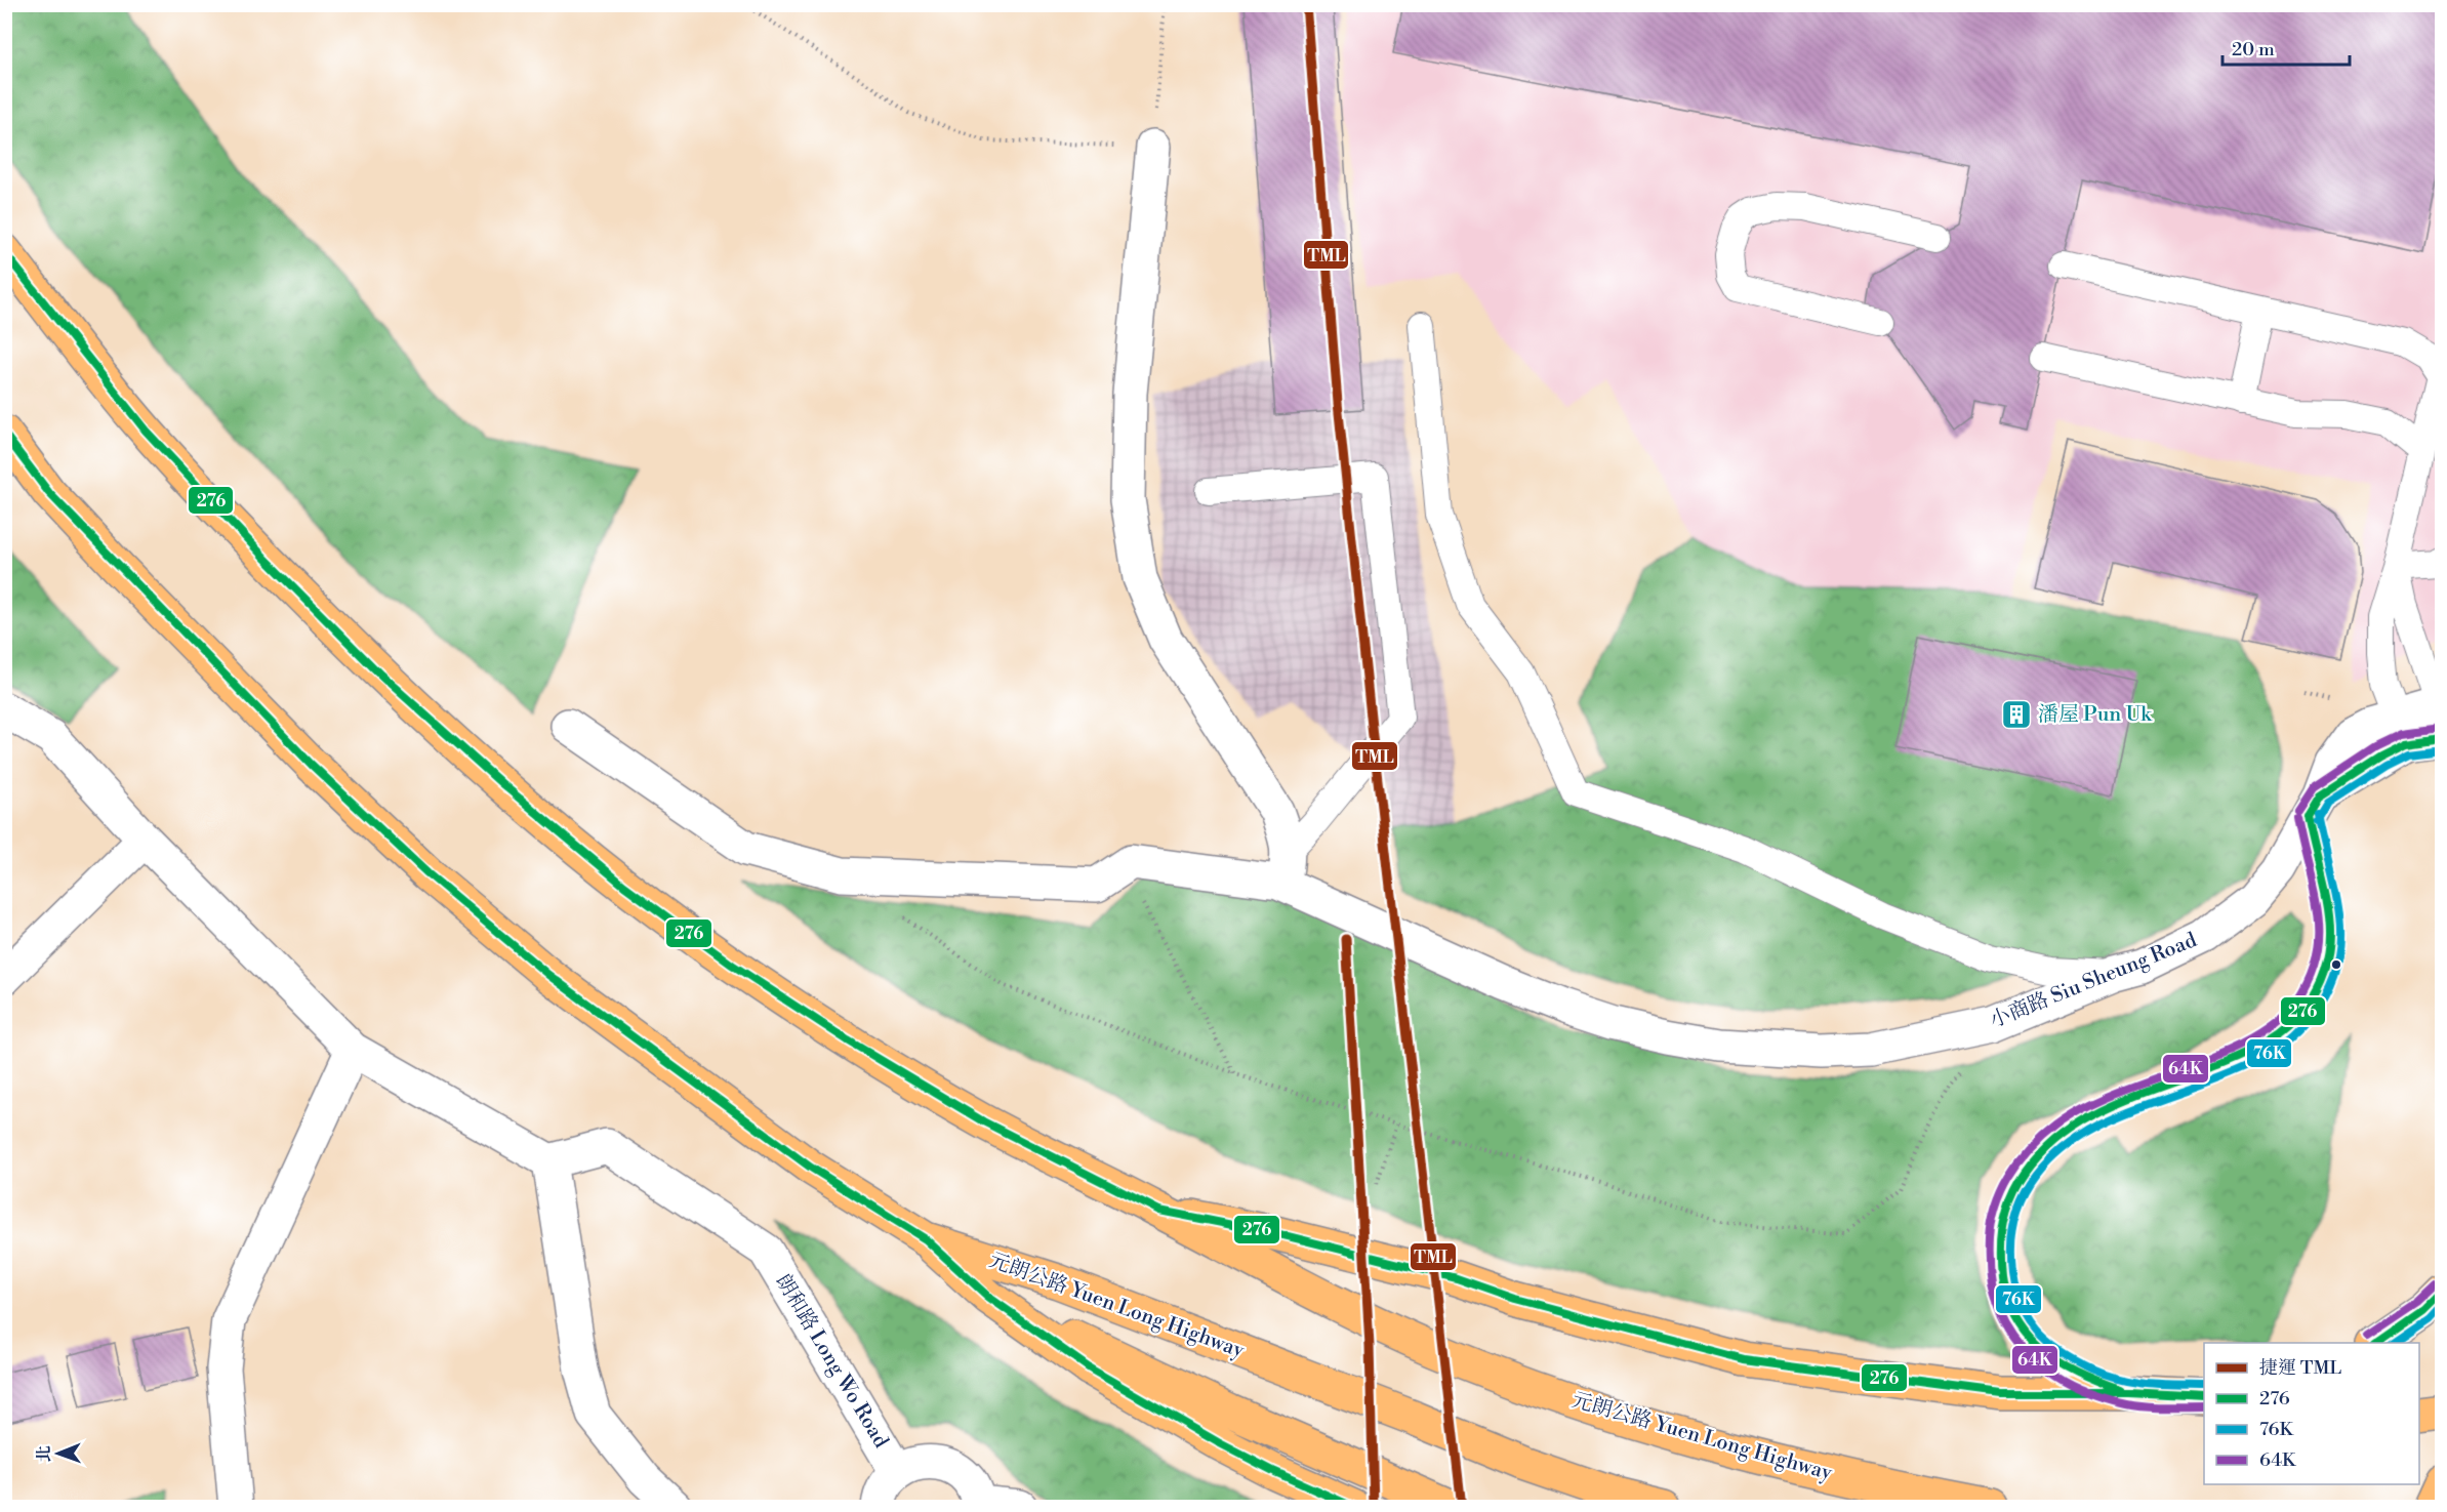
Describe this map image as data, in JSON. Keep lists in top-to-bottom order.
{
  "streets": {
    "main road": ["元朗公路 Yuen Long Highway"],
    "street": ["小商路 Siu Sheung Road", "朗和路 Long Wo Road"]
  },
  "places": {
    "building": ["潘屋 Pun Uk"]
  },
  "lines": [
    "metro line TML",
    "transit line 276",
    "transit line 64K",
    "transit line 76K"
  ],
  "legend": [
    "捷運 TML",
    "276",
    "76K",
    "64K"
  ],
  "scale_bar": "20 m",
  "north": "left"
}
